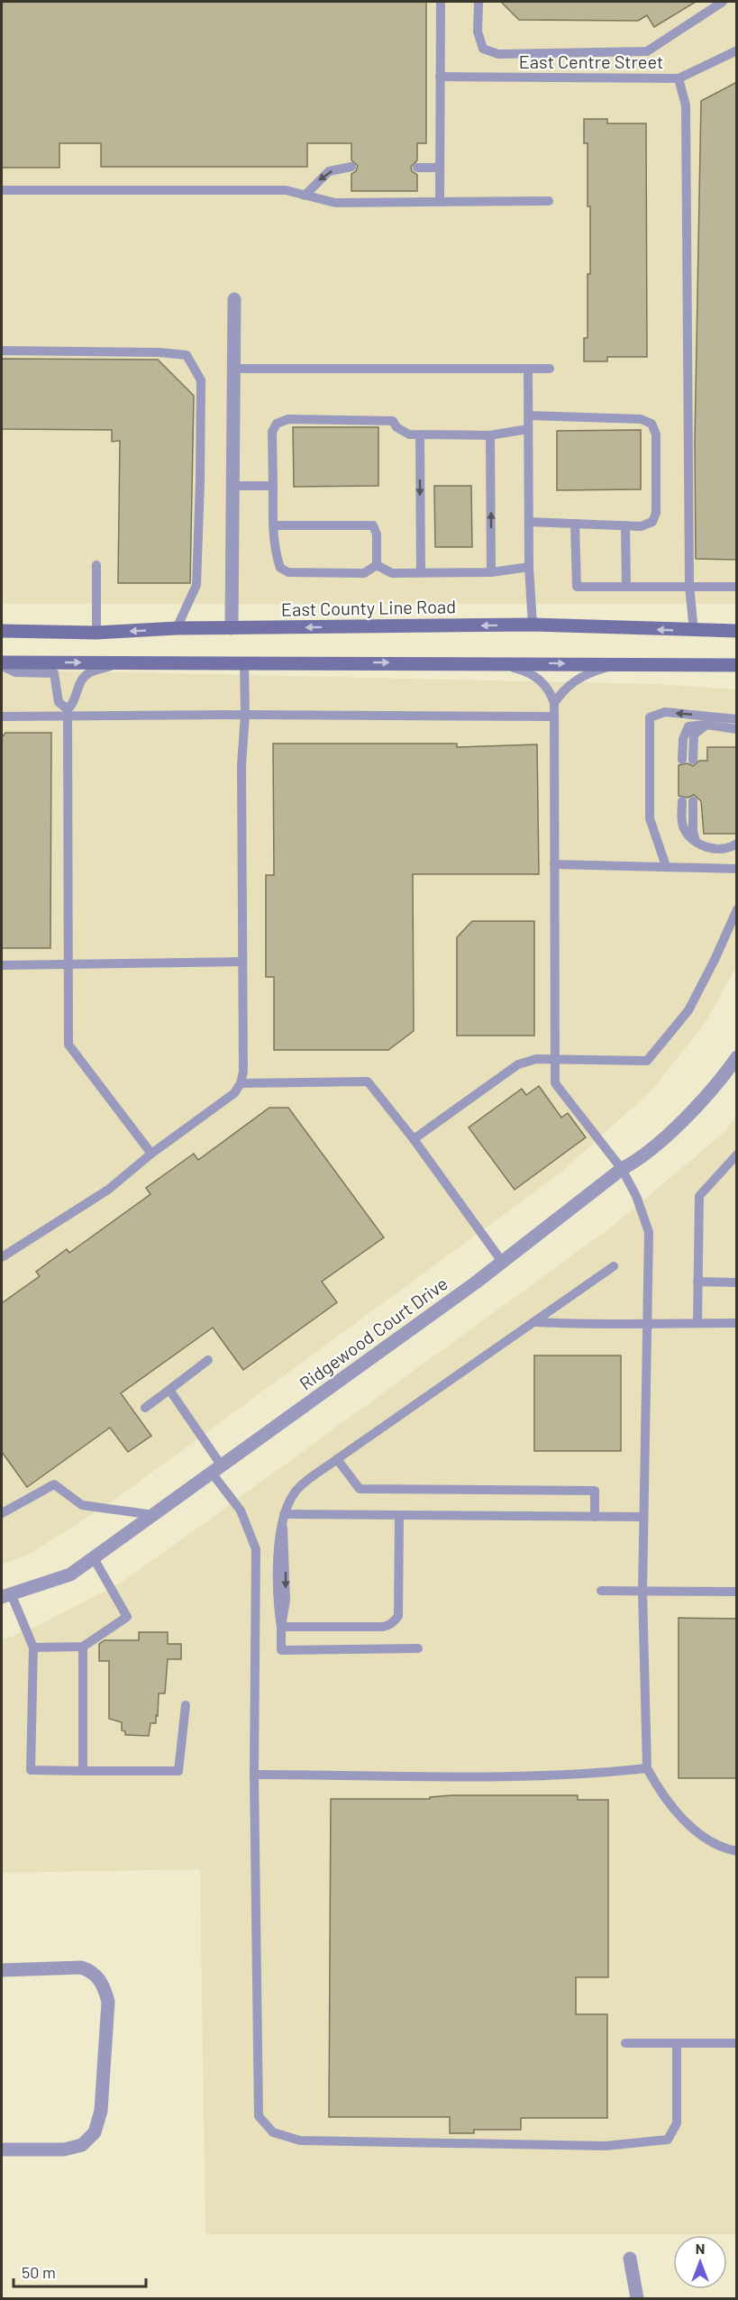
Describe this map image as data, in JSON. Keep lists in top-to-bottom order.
{
  "streets": {
    "main road": ["East County Line Road"],
    "street": ["Ridgewood Court Drive"],
    "lane": ["East Centre Street"]
  },
  "scale_bar": "50 m",
  "north": "top"
}
